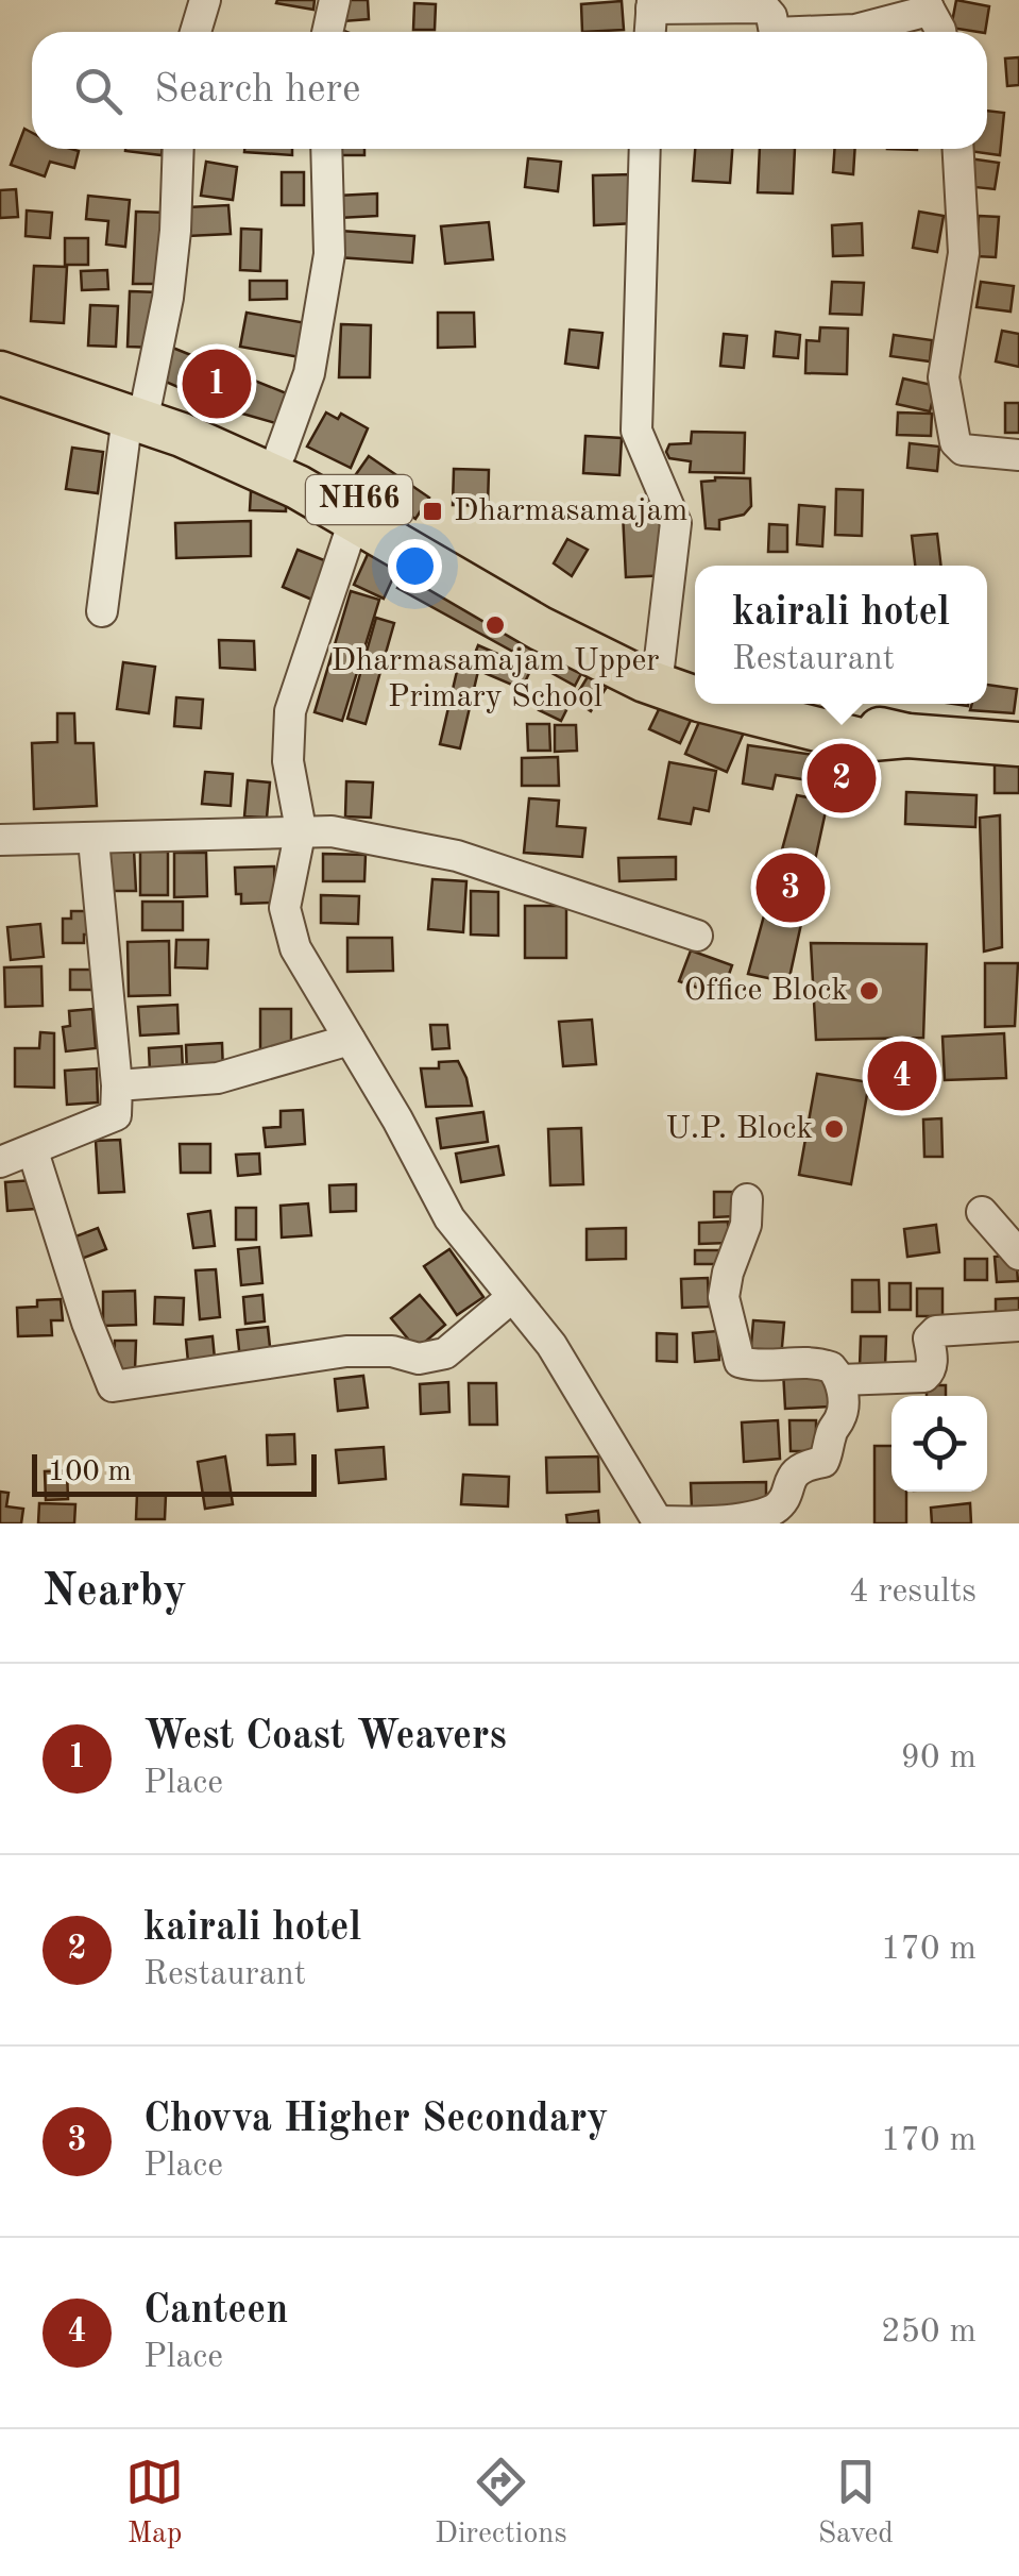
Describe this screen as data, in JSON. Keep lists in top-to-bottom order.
{
  "streets": {
    "highway": ["NH66"]
  },
  "places": {
    "transit": ["Dharmasamajam"],
    "other": ["Dharmasamajam Upper Primary School", "Office Block", "U.P. Block"]
  },
  "scale_bar": "100 m",
  "page": {
    "search": "Search here",
    "pins": [
      "1",
      "2",
      "3",
      "4"
    ],
    "popup": ["kairali hotel", "Restaurant"],
    "scale": "100 m",
    "heading": ["Nearby", "4 results"],
    "list": [
      {
        "mark": "1",
        "name": "West Coast Weavers",
        "note": "Place",
        "value": "90 m"
      },
      {
        "mark": "2",
        "name": "kairali hotel",
        "note": "Restaurant",
        "value": "170 m"
      },
      {
        "mark": "3",
        "name": "Chovva Higher Secondary",
        "note": "Place",
        "value": "170 m"
      },
      {
        "mark": "4",
        "name": "Canteen",
        "note": "Place",
        "value": "250 m"
      }
    ],
    "nav": ["Map", "Directions", "Saved"]
  }
}
